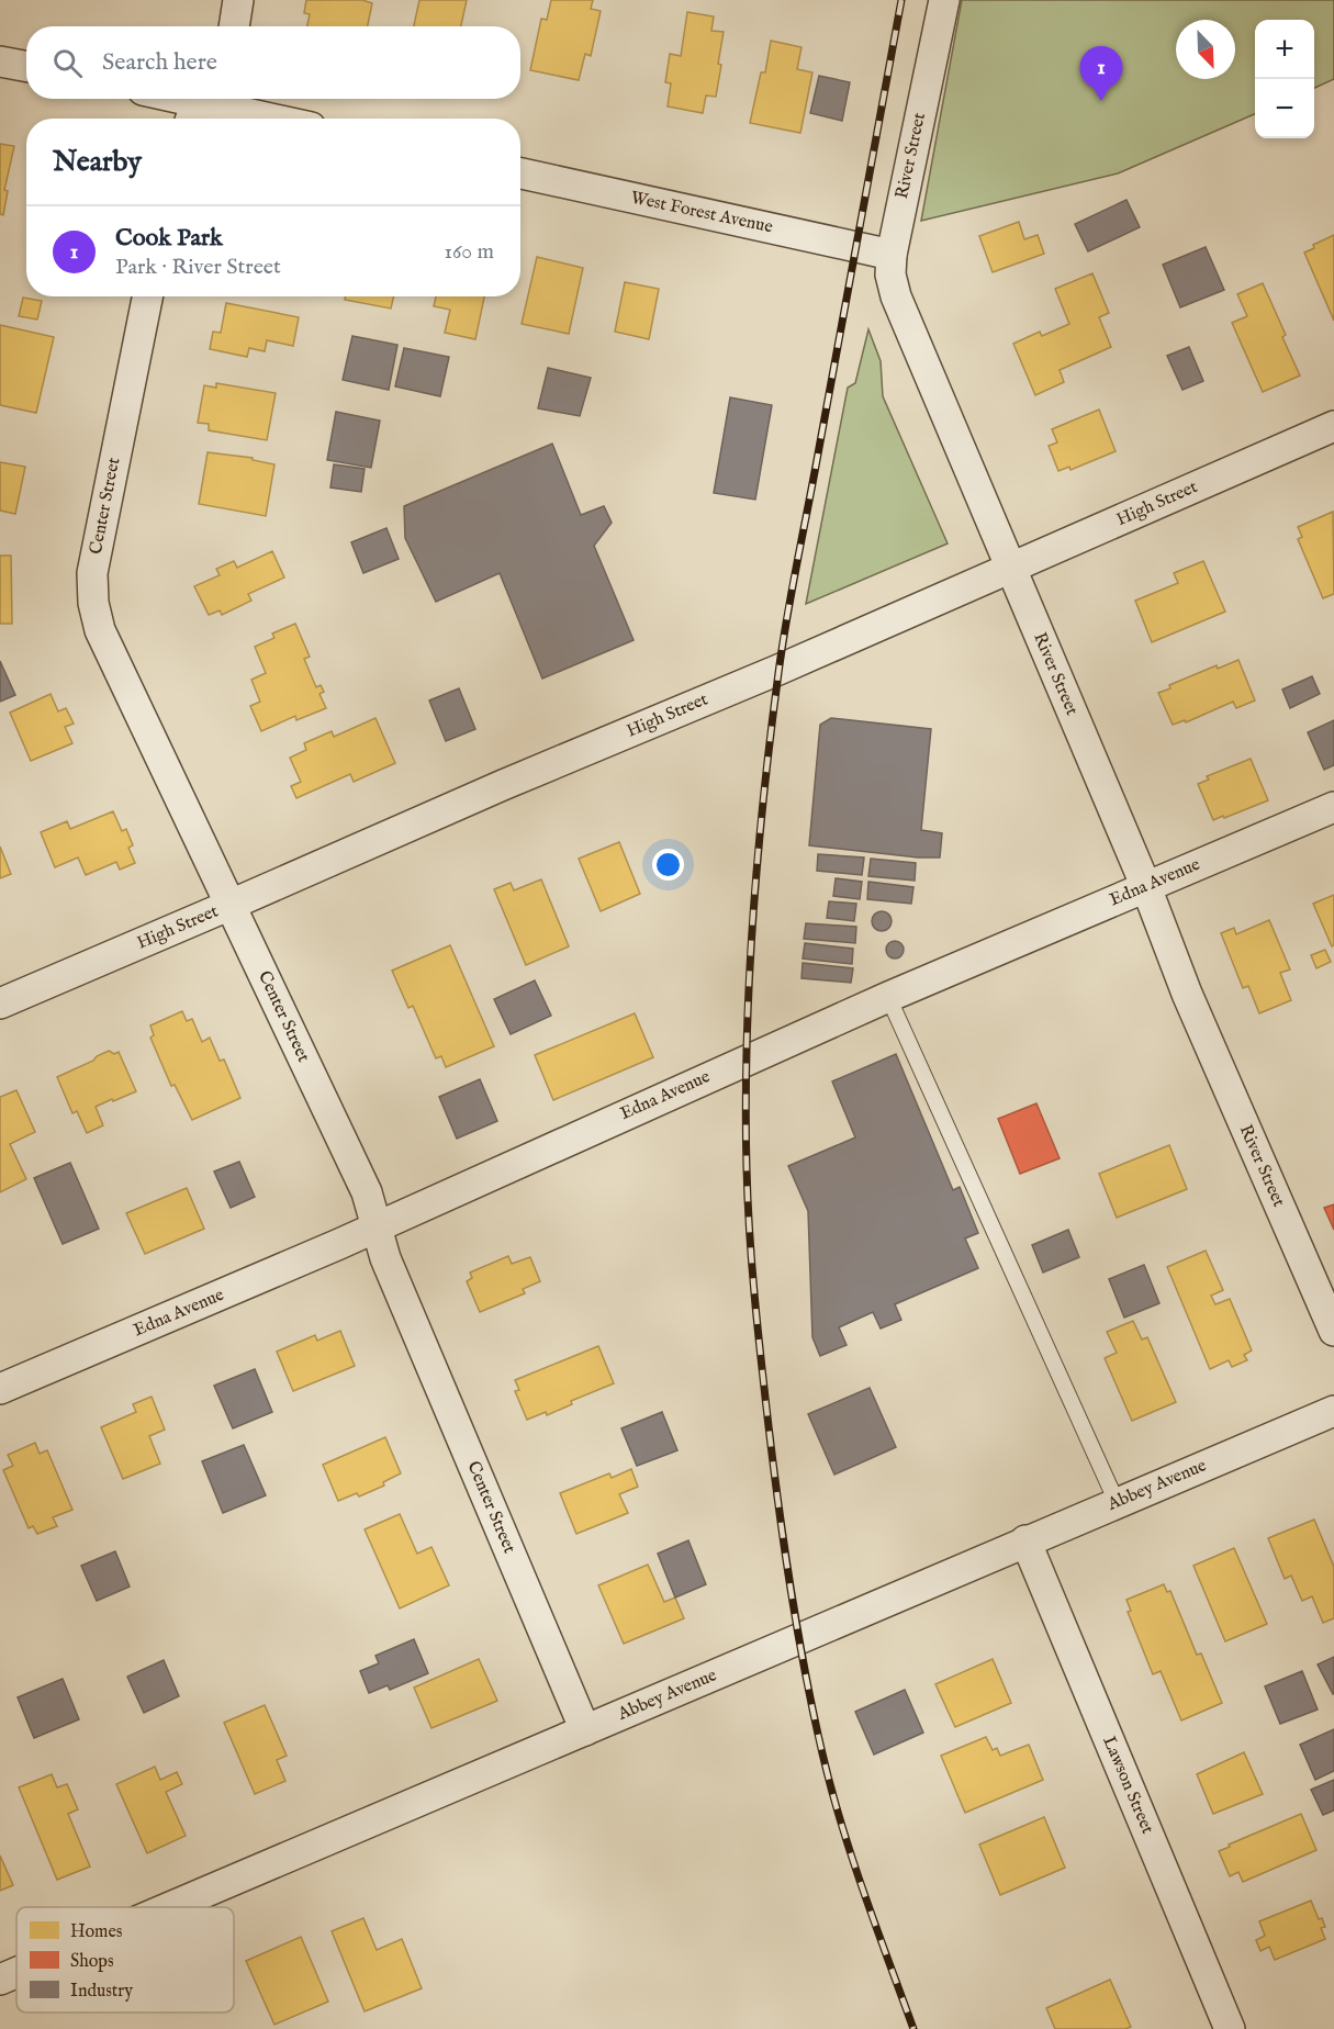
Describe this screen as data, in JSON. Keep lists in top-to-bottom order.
{
  "streets": {
    "street": [
      "River Street",
      "West Forest Avenue",
      "High Street",
      "Center Street",
      "Edna Avenue",
      "Abbey Avenue",
      "Lawson Street"
    ]
  },
  "crossings": [
    ["River Street", "West Forest Avenue"],
    ["River Street", "High Street"],
    ["River Street", "Edna Avenue"],
    ["High Street", "Center Street"],
    ["Center Street", "Edna Avenue"],
    ["Center Street", "Abbey Avenue"],
    ["Abbey Avenue", "Lawson Street"]
  ],
  "legend": ["Homes", "Shops", "Industry"],
  "north": "bottom right",
  "page": {
    "map_buttons": ["+", "−"],
    "search": "Search here",
    "pins": "1",
    "heading": "Nearby",
    "list": [
      {
        "mark": "1",
        "name": "Cook Park",
        "note": "Park · River Street",
        "value": "160 m"
      }
    ]
  }
}
